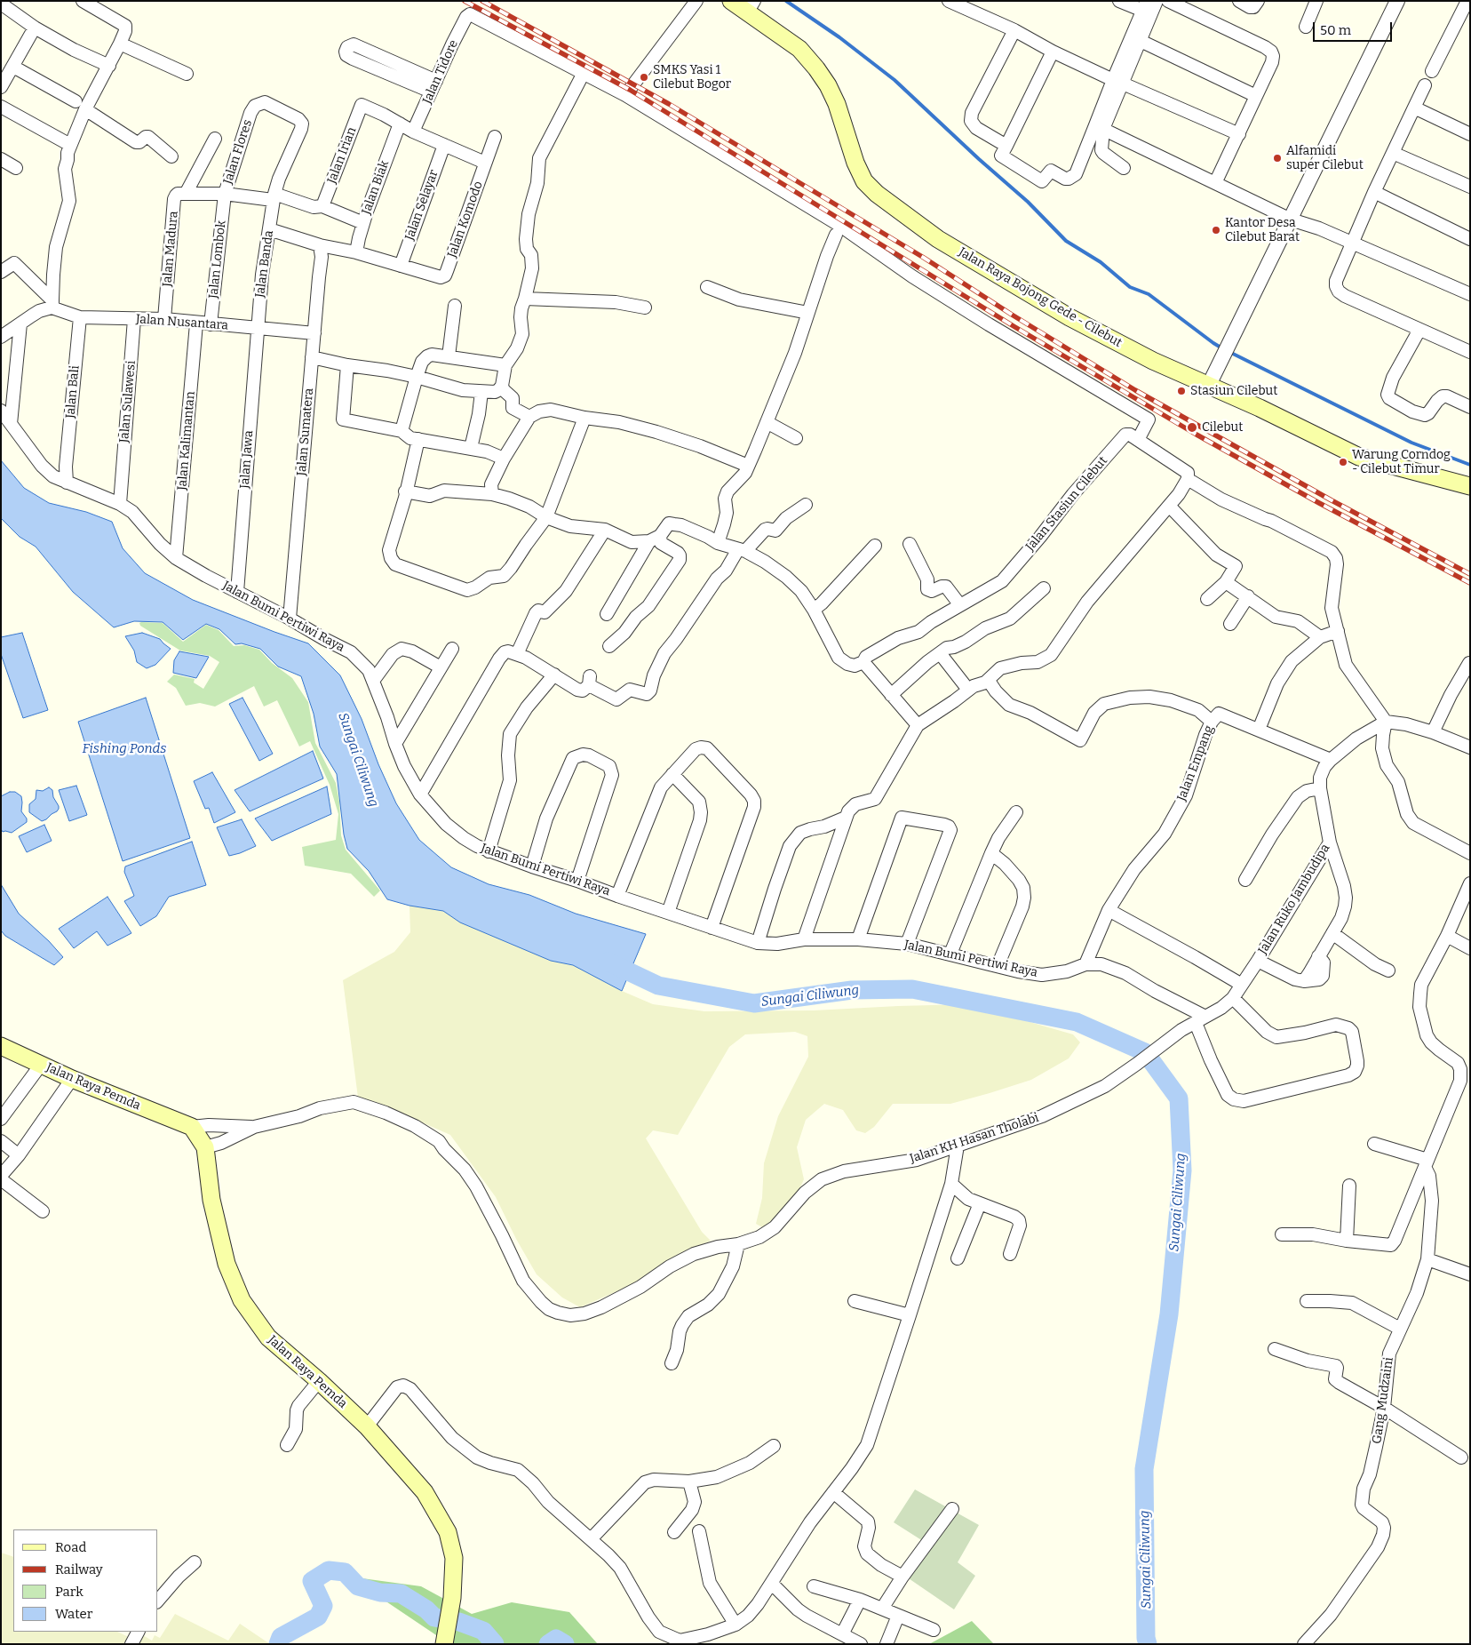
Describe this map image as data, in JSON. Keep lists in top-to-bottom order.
{
  "streets": {
    "main road": ["Jalan Raya Bojong Gede - Cilebut", "Jalan Raya Pemda"],
    "street": [
      "Jalan Tidore",
      "Jalan Flores",
      "Jalan Irian",
      "Jalan Biak",
      "Jalan Selayar",
      "Jalan Komodo",
      "Jalan Madura",
      "Jalan Lombok",
      "Jalan Banda",
      "Jalan Nusantara",
      "Jalan Bali",
      "Jalan Sulawesi",
      "Jalan Sumatera",
      "Jalan Kalimantan",
      "Jalan Jawa",
      "Jalan Stasiun Cilebut",
      "Jalan Bumi Pertiwi Raya",
      "Jalan Empang",
      "Jalan Ruko Jambudipa",
      "Jalan KH Hasan Tholabi",
      "Gang Mudzaini"
    ]
  },
  "crossings": [
    ["Jalan Flores", "Jalan Madura"],
    ["Jalan Flores", "Jalan Lombok"],
    ["Jalan Flores", "Jalan Banda"],
    ["Jalan Irian", "Jalan Biak"],
    ["Jalan Irian", "Jalan Madura"],
    ["Jalan Biak", "Jalan Madura"],
    ["Jalan Selayar", "Jalan Komodo"],
    ["Jalan Madura", "Jalan Lombok"],
    ["Jalan Madura", "Jalan Banda"],
    ["Jalan Madura", "Jalan Nusantara"],
    ["Jalan Lombok", "Jalan Nusantara"],
    ["Jalan Banda", "Jalan Nusantara"],
    ["Jalan Banda", "Jalan Jawa"],
    ["Jalan Nusantara", "Jalan Bali"],
    ["Jalan Nusantara", "Jalan Sulawesi"],
    ["Jalan Nusantara", "Jalan Sumatera"],
    ["Jalan Nusantara", "Jalan Kalimantan"],
    ["Jalan Nusantara", "Jalan Jawa"],
    ["Jalan Bali", "Jalan Bumi Pertiwi Raya"],
    ["Jalan Sulawesi", "Jalan Bumi Pertiwi Raya"],
    ["Jalan Sumatera", "Jalan Bumi Pertiwi Raya"],
    ["Jalan Kalimantan", "Jalan Bumi Pertiwi Raya"],
    ["Jalan Jawa", "Jalan Bumi Pertiwi Raya"],
    ["Jalan Bumi Pertiwi Raya", "Jalan Empang"],
    ["Jalan Bumi Pertiwi Raya", "Jalan Ruko Jambudipa"],
    ["Jalan Empang", "Jalan Ruko Jambudipa"],
    ["Jalan Ruko Jambudipa", "Jalan KH Hasan Tholabi"],
    ["Jalan Raya Pemda", "Jalan KH Hasan Tholabi"]
  ],
  "water": ["Fishing Ponds", "Sungai Ciliwung"],
  "places": [
    "SMKS Yasi 1 Cilebut Bogor",
    "Alfamidi super Cilebut",
    "Kantor Desa Cilebut Barat",
    "Stasiun Cilebut",
    "Cilebut",
    "Warung Corndog - Cilebut Timur"
  ],
  "legend": [
    "Road",
    "Railway",
    "Park",
    "Water"
  ],
  "scale_bar": "50 m"
}
